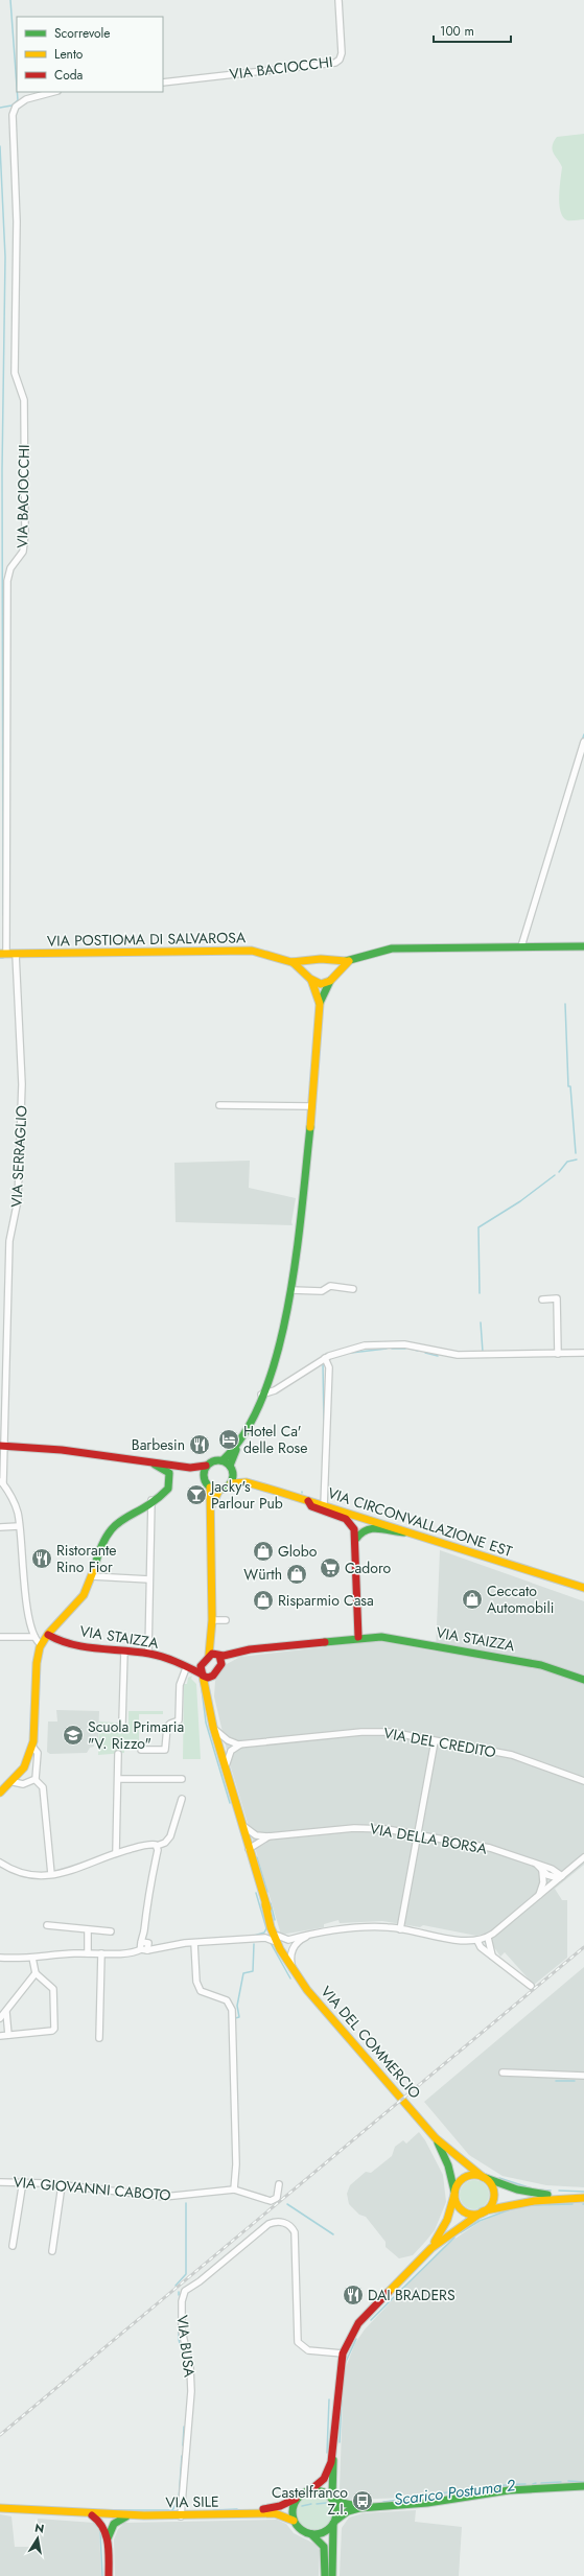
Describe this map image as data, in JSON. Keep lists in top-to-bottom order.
{
  "streets": {
    "street": [
      "VIA BACIOCCHI",
      "VIA POSTIOMA DI SALVAROSA",
      "VIA SERRAGLIO",
      "VIA CIRCONVALLAZIONE EST",
      "VIA STAIZZA",
      "VIA DEL CREDITO",
      "VIA DELLA BORSA",
      "VIA DEL COMMERCIO",
      "VIA GIOVANNI CABOTO",
      "VIA BUSA",
      "VIA SILE"
    ]
  },
  "crossings": [
    ["VIA BACIOCCHI", "VIA POSTIOMA DI SALVAROSA"],
    ["VIA POSTIOMA DI SALVAROSA", "VIA SERRAGLIO"],
    ["VIA STAIZZA", "VIA DEL COMMERCIO"],
    ["VIA DEL CREDITO", "VIA DEL COMMERCIO"],
    ["VIA DELLA BORSA", "VIA DEL COMMERCIO"],
    ["VIA BUSA", "VIA SILE"]
  ],
  "water": ["Scarico Postuma 2"],
  "places": {
    "hotel": ["Hotel Ca' delle Rose"],
    "restaurant": ["Barbesin", "Ristorante Rino Fior", "DAI BRADERS"],
    "bar": ["Jacky's Parlour Pub"],
    "shop": [
      "Globo",
      "Würth",
      "Ceccato Automobili",
      "Risparmio Casa"
    ],
    "supermarket": ["Cadoro"],
    "school or university": ["Scuola Primaria \"V. Rizzo\""],
    "bus stop": ["Castelfranco Z.I."]
  },
  "legend": ["Scorrevole", "Lento", "Coda"],
  "scale_bar": "100 m",
  "north": "top"
}
